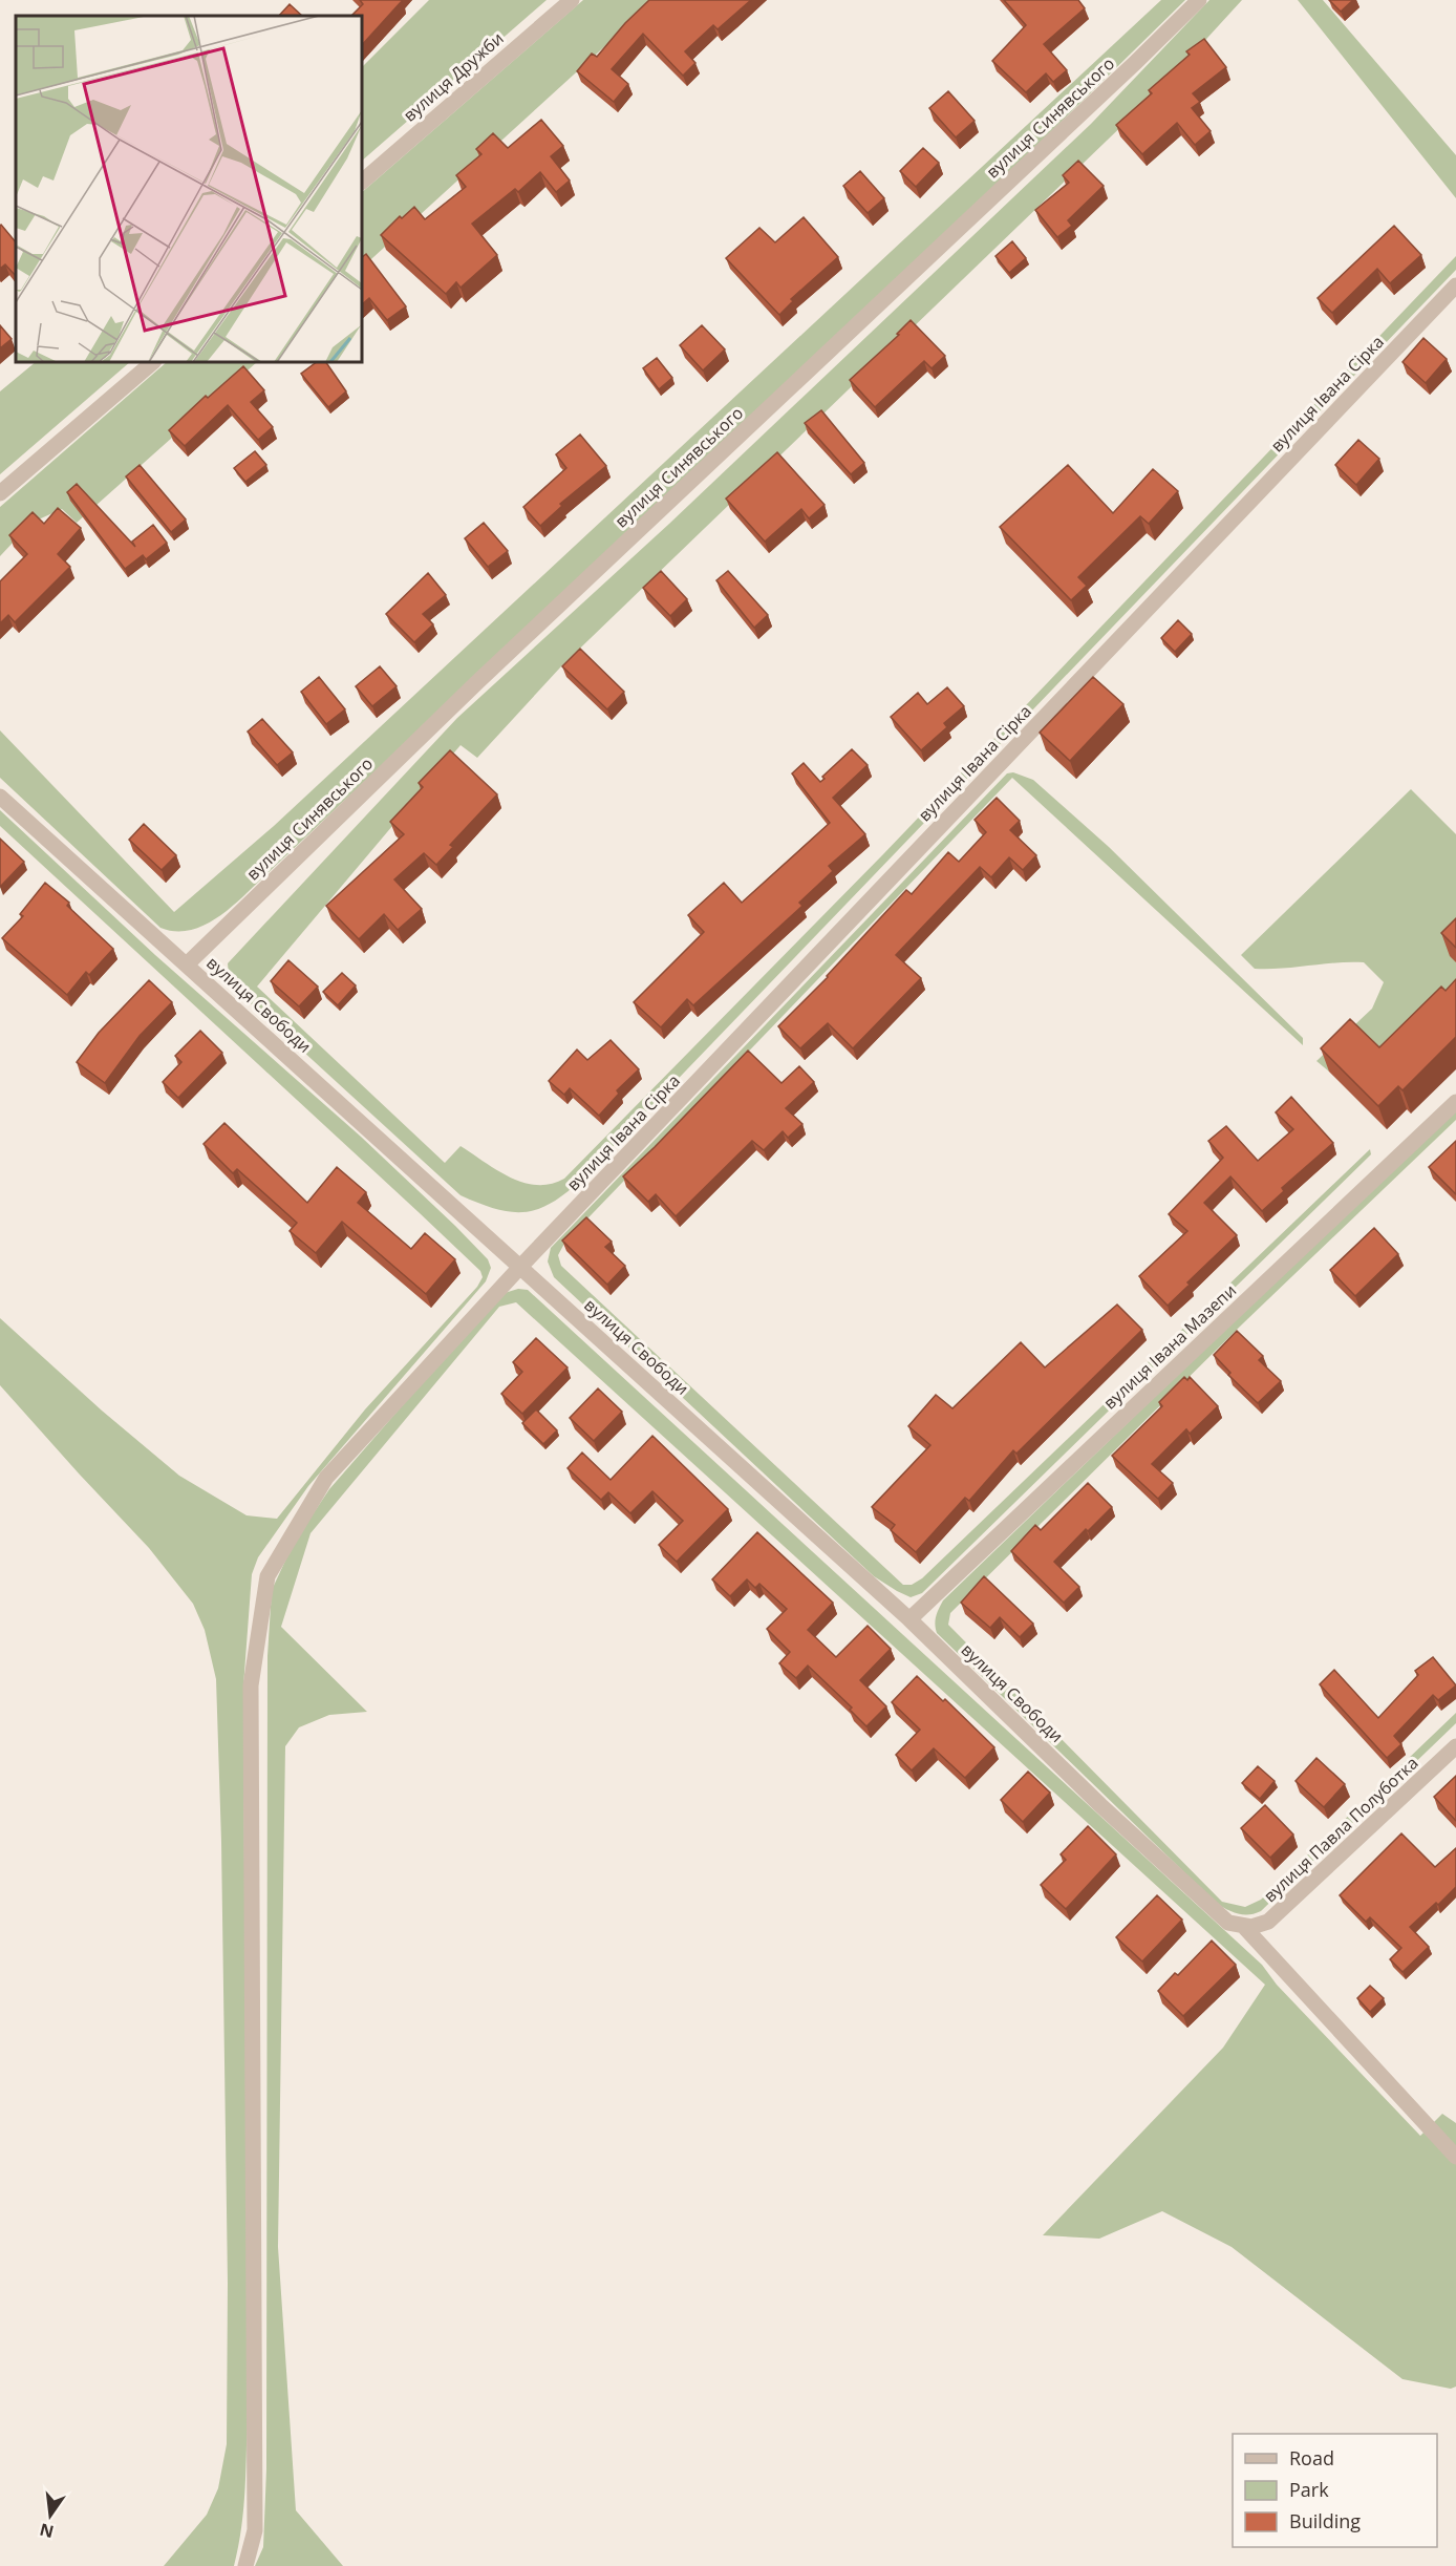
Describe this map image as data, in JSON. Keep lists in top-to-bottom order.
{
  "streets": {
    "street": [
      "вулиця Дружби",
      "вулиця Синявського",
      "вулиця Івана Сірка",
      "вулиця Свободи",
      "вулиця Івана Мазепи",
      "вулиця Павла Полуботка"
    ]
  },
  "crossings": [
    ["вулиця Синявського", "вулиця Свободи"],
    ["вулиця Івана Сірка", "вулиця Свободи"],
    ["вулиця Свободи", "вулиця Івана Мазепи"],
    ["вулиця Свободи", "вулиця Павла Полуботка"]
  ],
  "legend": ["Road", "Park", "Building"],
  "north": "bottom"
}
